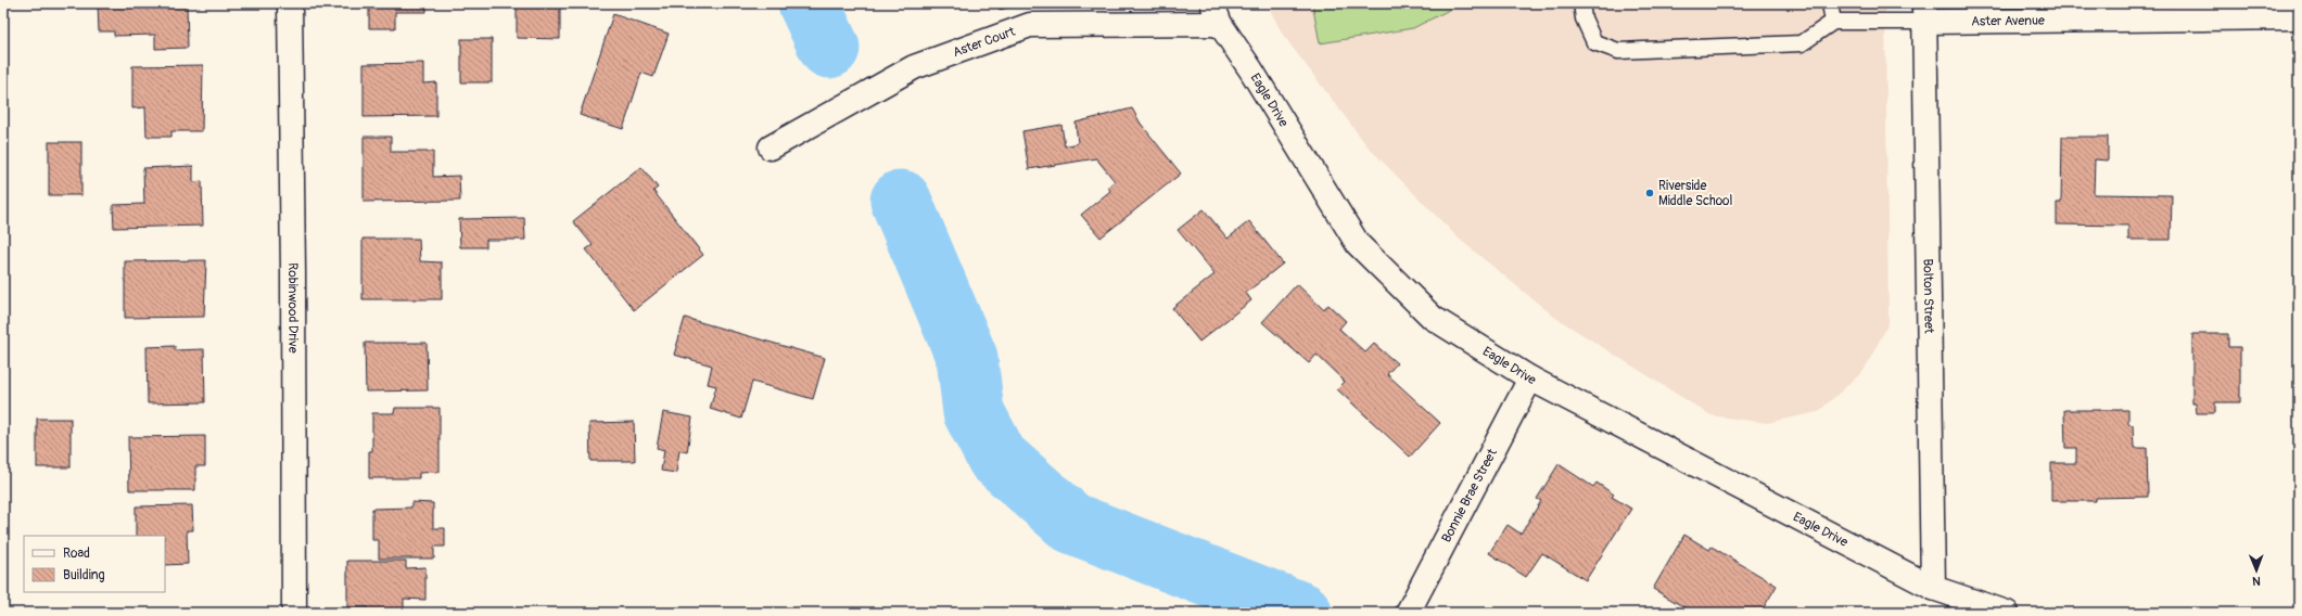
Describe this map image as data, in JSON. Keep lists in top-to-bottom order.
{
  "streets": {
    "street": [
      "Aster Avenue",
      "Aster Court",
      "Eagle Drive",
      "Bolton Street",
      "Robinwood Drive",
      "Bonnie Brae Street"
    ]
  },
  "crossings": [
    ["Aster Avenue", "Bolton Street"],
    ["Aster Court", "Eagle Drive"],
    ["Eagle Drive", "Bolton Street"],
    ["Eagle Drive", "Bonnie Brae Street"]
  ],
  "places": ["Riverside Middle School"],
  "legend": ["Road", "Building"],
  "north": "bottom"
}
